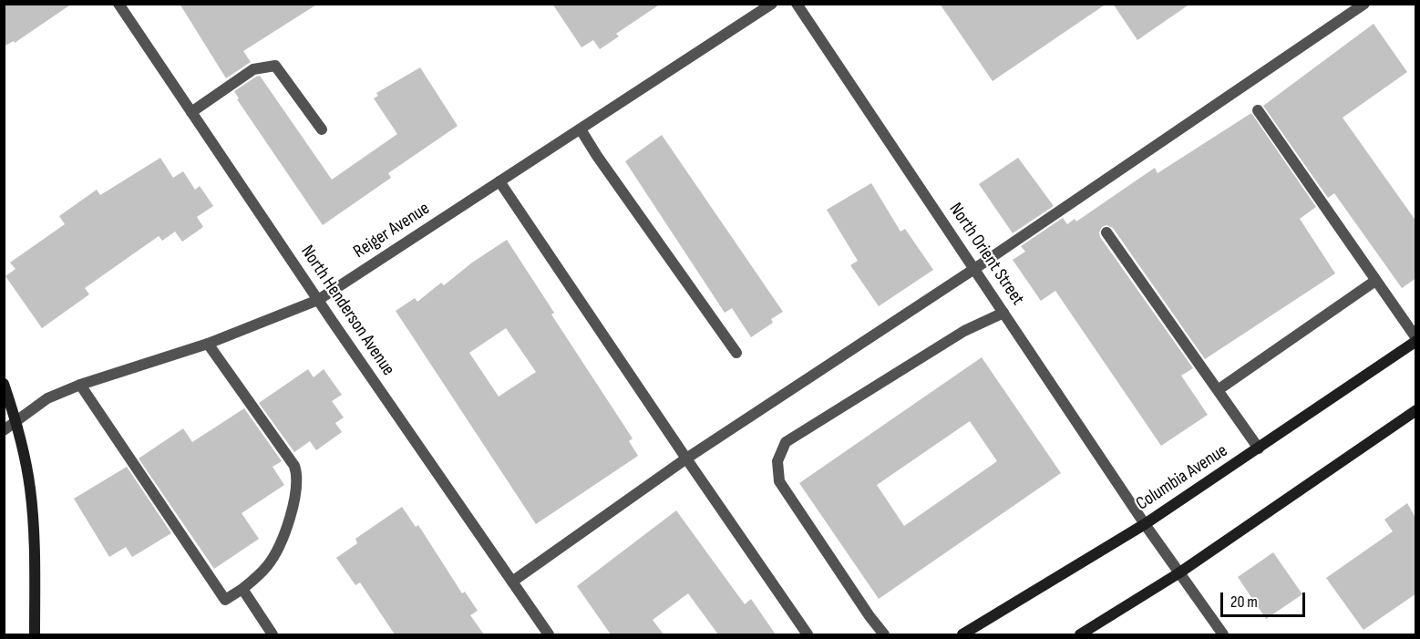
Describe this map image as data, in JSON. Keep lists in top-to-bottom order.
{
  "streets": {
    "main road": ["Columbia Avenue"],
    "street": ["Reiger Avenue", "North Orient Street", "North Henderson Avenue"]
  },
  "crossings": [
    ["Reiger Avenue", "North Henderson Avenue"],
    ["North Orient Street", "Columbia Avenue"]
  ],
  "scale_bar": "20 m"
}
